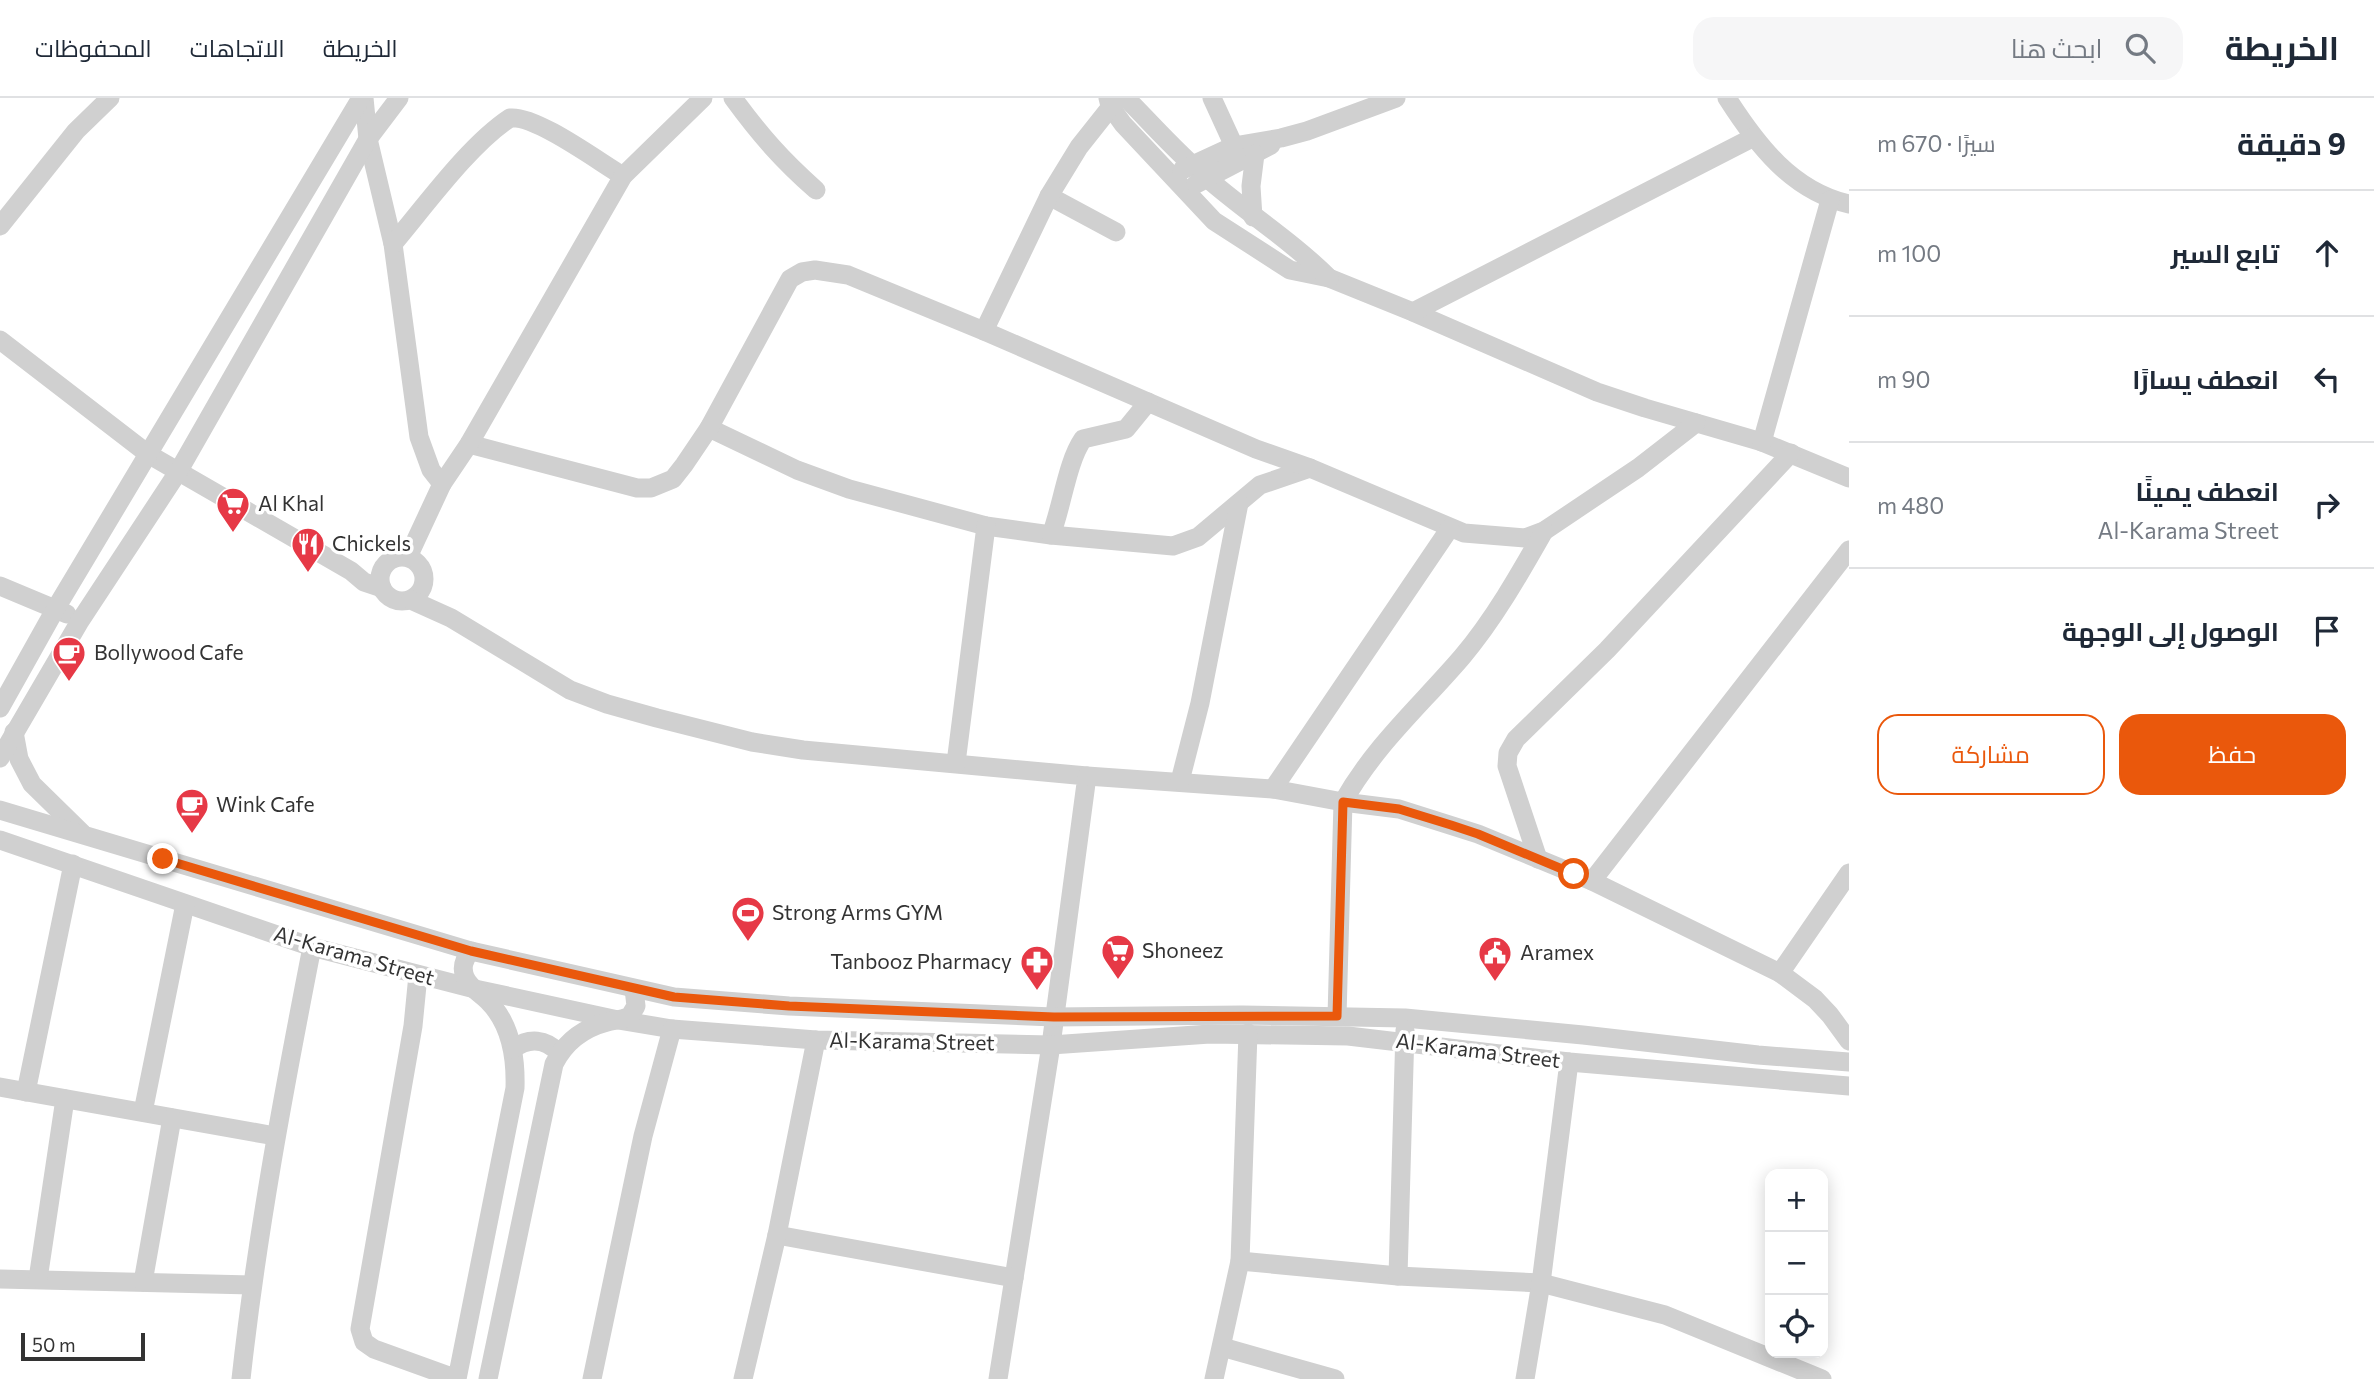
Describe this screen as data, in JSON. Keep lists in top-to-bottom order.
{
  "streets": {
    "street": ["Al-Karama Street"]
  },
  "places": {
    "supermarket": ["Al Khal", "Shoneez"],
    "restaurant": ["Chickels"],
    "cafe": ["Bollywood Cafe", "Wink Cafe"],
    "sports": ["Strong Arms GYM"],
    "public building": ["Aramex"],
    "pharmacy": ["Tanbooz Pharmacy"]
  },
  "scale_bar": "50 m",
  "page": {
    "header": "الخريطة",
    "search": "ابحث هنا",
    "nav": ["الخريطة", "الاتجاهات", "المحفوظات"],
    "heading": ["9 دقيقة", "سيرًا · 670 m"],
    "list": [
      ["تابع السير", "100 m"],
      ["انعطف يسارًا", "90 m"],
      ["انعطف يمينًا", "Al-Karama Street", "480 m"],
      "الوصول إلى الوجهة"
    ],
    "buttons": ["حفظ", "مشاركة"],
    "map_buttons": ["+", "−"],
    "scale": "50 m"
  }
}
